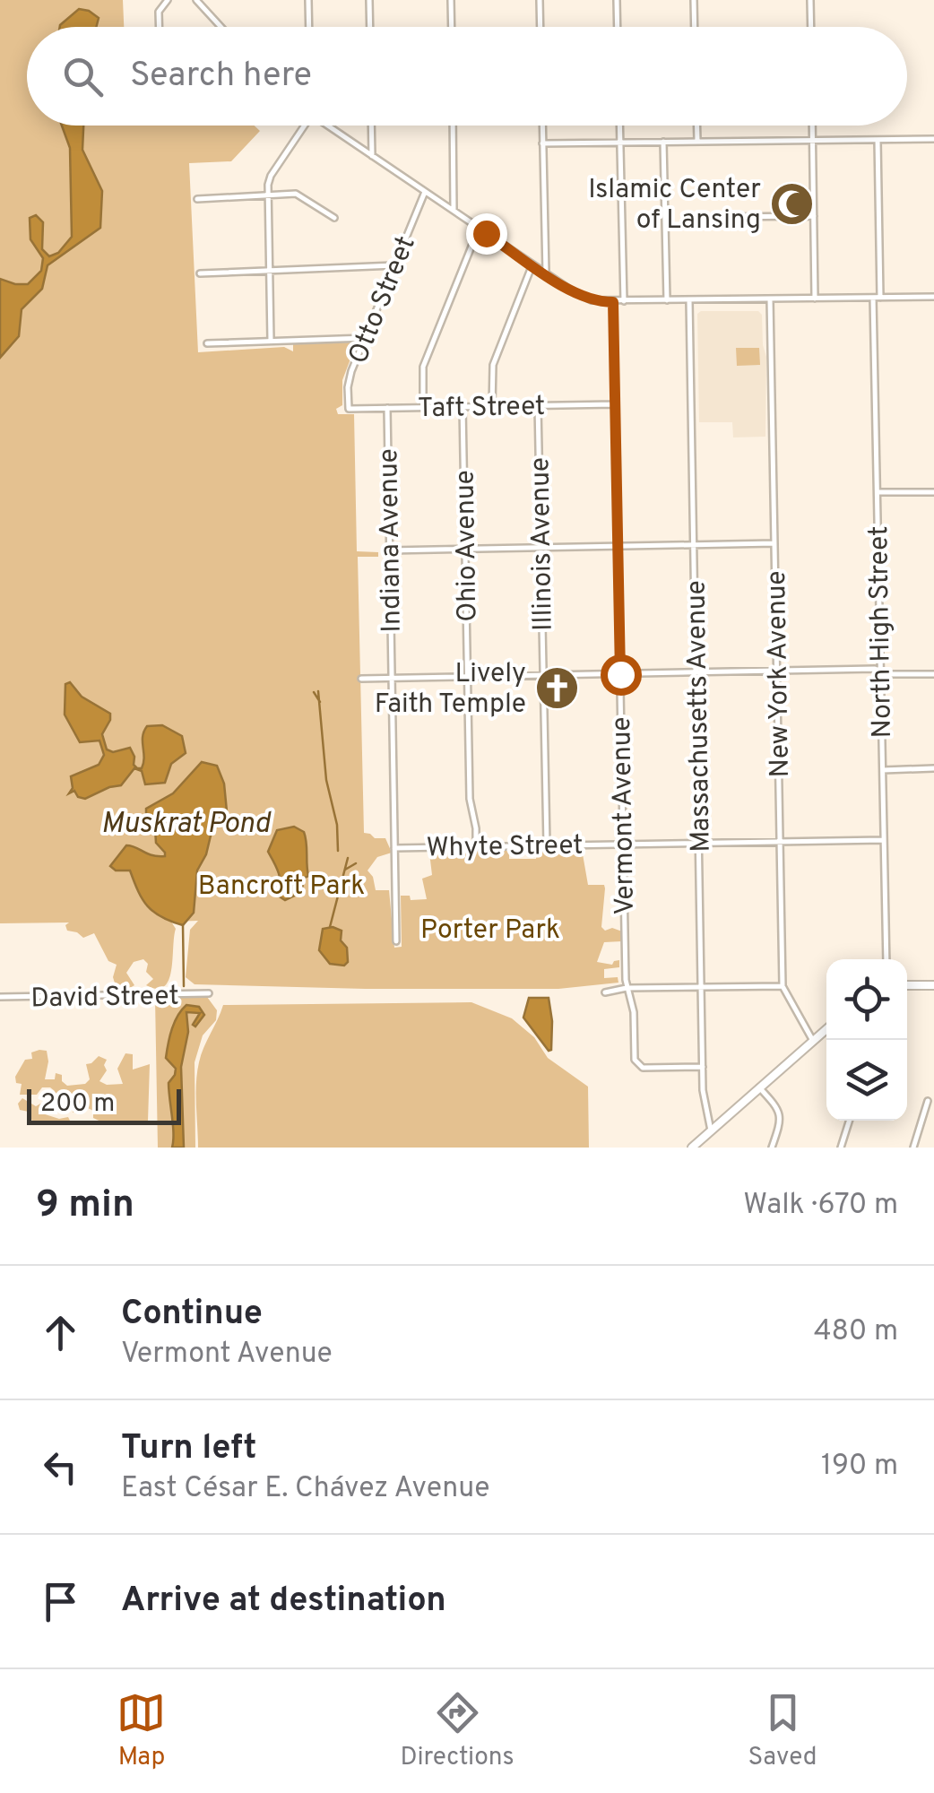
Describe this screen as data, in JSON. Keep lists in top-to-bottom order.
{
  "streets": {
    "street": [
      "Otto Street",
      "Taft Street",
      "Indiana Avenue",
      "Illinois Avenue",
      "Ohio Avenue",
      "North High Street",
      "New York Avenue",
      "Massachusetts Avenue",
      "Vermont Avenue",
      "Whyte Street",
      "David Street"
    ]
  },
  "crossings": [
    ["Otto Street", "Taft Street"],
    ["Taft Street", "Indiana Avenue"],
    ["Taft Street", "Illinois Avenue"],
    ["Taft Street", "Ohio Avenue"],
    ["Taft Street", "Vermont Avenue"],
    ["Indiana Avenue", "Whyte Street"],
    ["Illinois Avenue", "Whyte Street"],
    ["Ohio Avenue", "Whyte Street"],
    ["North High Street", "Whyte Street"],
    ["New York Avenue", "Whyte Street"],
    ["Massachusetts Avenue", "Vermont Avenue"],
    ["Massachusetts Avenue", "Whyte Street"],
    ["Vermont Avenue", "Whyte Street"]
  ],
  "water": ["Muskrat Pond"],
  "parks": ["Bancroft Park", "Porter Park"],
  "places": {
    "mosque": ["Islamic Center of Lansing"],
    "church": ["Lively Faith Temple"]
  },
  "scale_bar": "200 m",
  "page": {
    "search": "Search here",
    "scale": "200 m",
    "heading": ["9 min", "Walk · 670 m"],
    "list": [
      ["Continue", "Vermont Avenue", "480 m"],
      ["Turn left", "East César E. Chávez Avenue", "190 m"],
      "Arrive at destination"
    ],
    "nav": ["Map", "Directions", "Saved"]
  }
}
